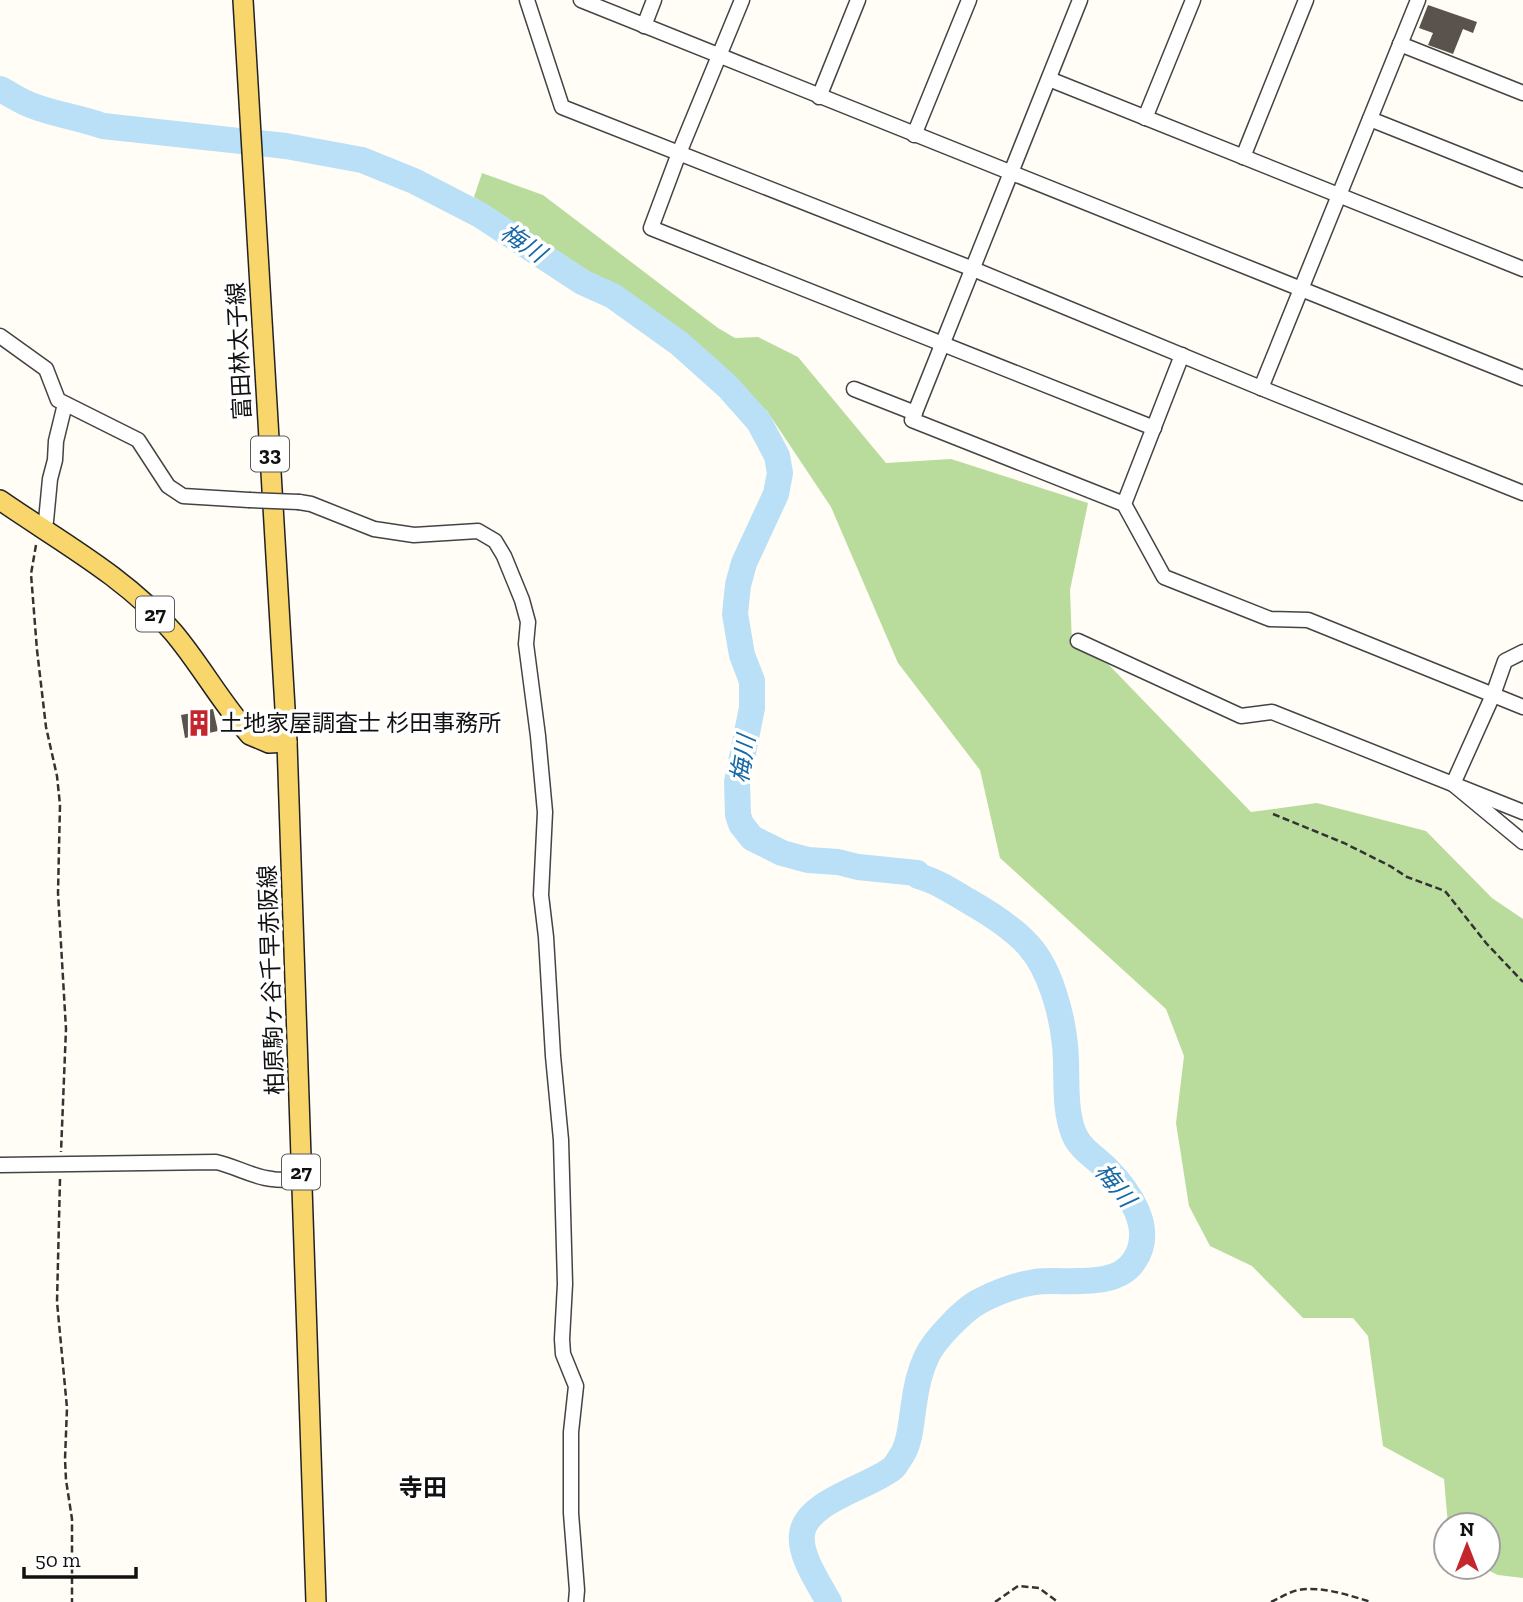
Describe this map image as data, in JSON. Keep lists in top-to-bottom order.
{
  "streets": {
    "main road": [
      "富田林太子線",
      "33",
      "27",
      "柏原駒ヶ谷千早赤阪線"
    ]
  },
  "crossings": [
    ["富田林太子線", "27"],
    ["富田林太子線", "柏原駒ヶ谷千早赤阪線"],
    ["27", "柏原駒ヶ谷千早赤阪線"]
  ],
  "districts": ["寺田"],
  "water": ["梅川"],
  "places": {
    "building": ["土地家屋調査士 杉田事務所"]
  },
  "scale_bar": "50 m",
  "north": "top"
}
